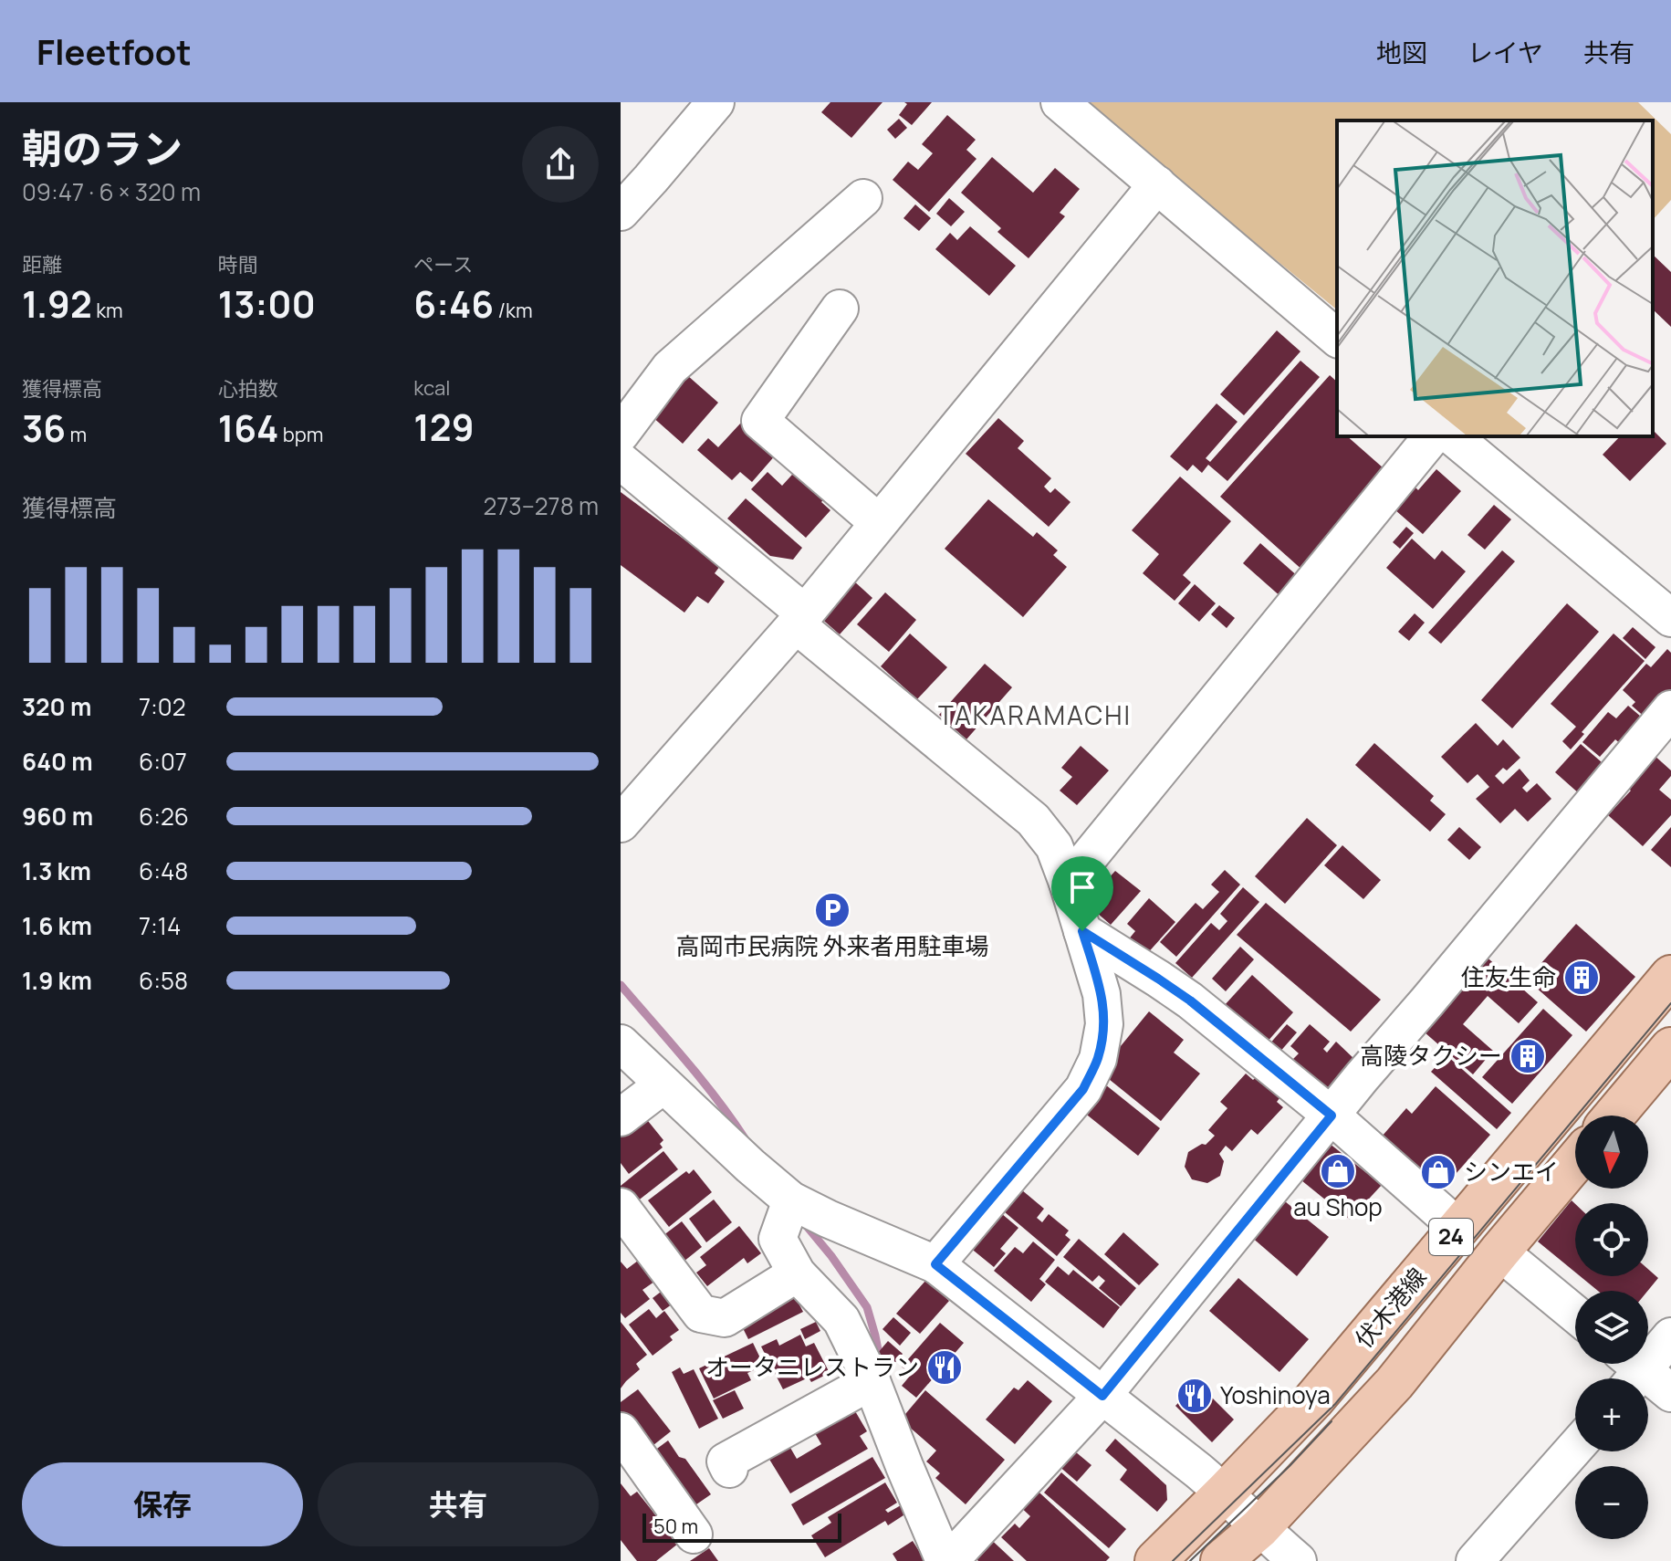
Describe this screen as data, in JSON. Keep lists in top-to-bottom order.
{
  "streets": {
    "main road": ["24", "伏木港線"]
  },
  "districts": ["TAKARAMACHI"],
  "places": {
    "parking": ["高岡市民病院 外来者用駐車場"],
    "building": ["住友生命", "高陵タクシー"],
    "shop": ["au Shop", "シンエイ"],
    "restaurant": ["オータニレストラン", "Yoshinoya"]
  },
  "scale_bar": "50 m",
  "north": "bottom",
  "page": {
    "header": "Fleetfoot",
    "nav": ["地図", "レイヤ", "共有"],
    "heading": ["朝のラン", "09:47 · 6 × 320 m"],
    "stats": [
      ["距離", "1.92 km"],
      ["時間", "13:00"],
      ["ペース", "6:46 /km"],
      ["獲得標高", "36 m"],
      ["心拍数", "164 bpm"],
      ["kcal", "129"]
    ],
    "chart": ["獲得標高", "273–278 m"],
    "list": [
      {
        "name": "320 m",
        "note": "7:02"
      },
      {
        "name": "640 m",
        "note": "6:07"
      },
      {
        "name": "960 m",
        "note": "6:26"
      },
      {
        "name": "1.3 km",
        "note": "6:48"
      },
      {
        "name": "1.6 km",
        "note": "7:14"
      },
      {
        "name": "1.9 km",
        "note": "6:58"
      }
    ],
    "map_buttons": ["+", "−"],
    "buttons": ["保存", "共有"],
    "scale": "50 m"
  }
}
